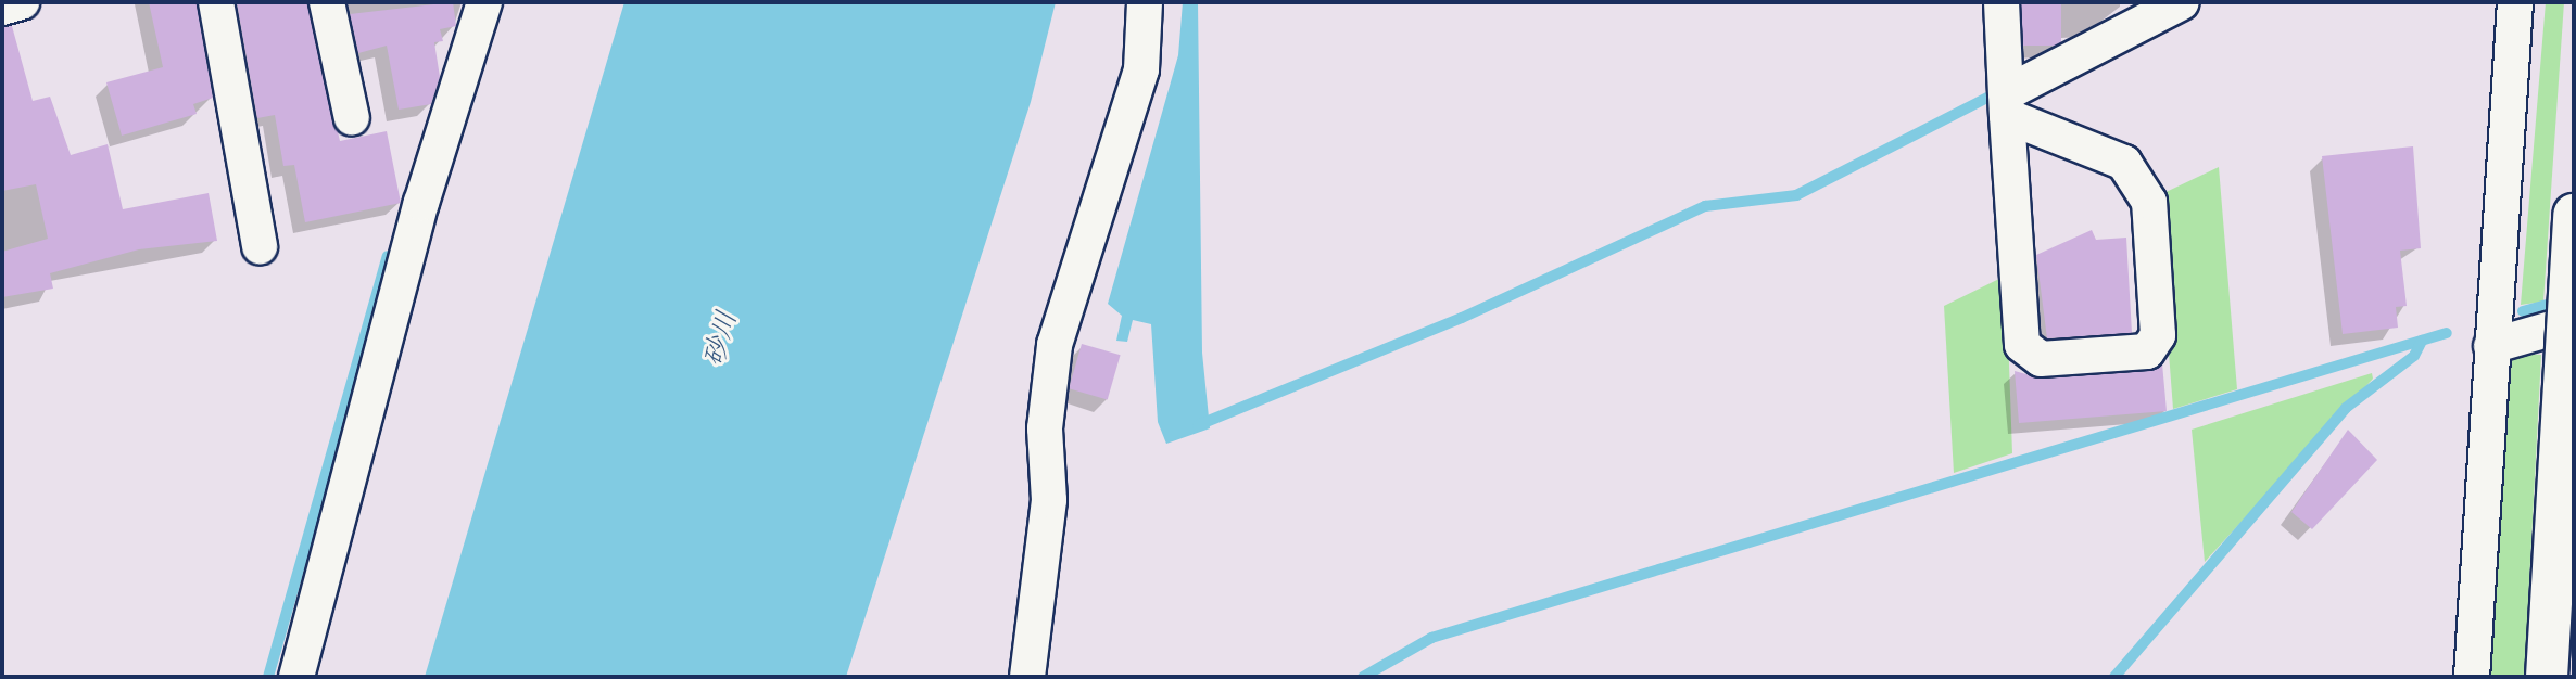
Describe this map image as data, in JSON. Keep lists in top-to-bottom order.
{
  "water": ["砂川"]
}
